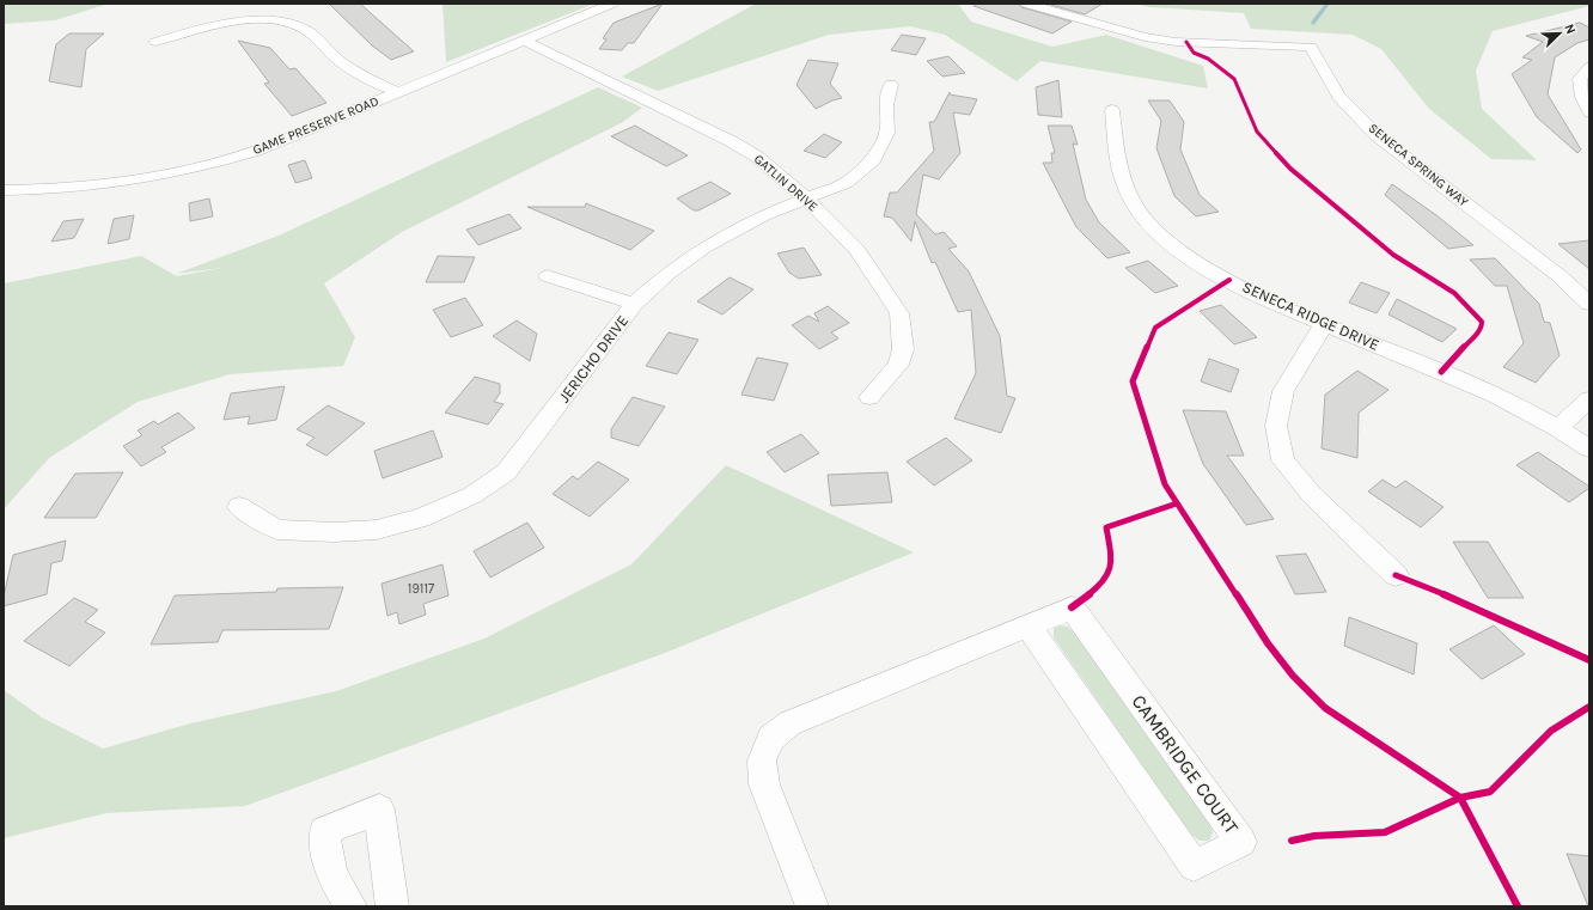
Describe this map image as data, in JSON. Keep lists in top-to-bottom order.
{
  "streets": {
    "street": [
      "GAME PRESERVE ROAD",
      "SENECA SPRING WAY",
      "GATLIN DRIVE",
      "SENECA RIDGE DRIVE",
      "JERICHO DRIVE",
      "CAMBRIDGE COURT"
    ]
  },
  "crossings": [
    ["GAME PRESERVE ROAD", "GATLIN DRIVE"],
    ["GATLIN DRIVE", "JERICHO DRIVE"]
  ],
  "house_numbers": ["19117"],
  "north": "top right"
}
